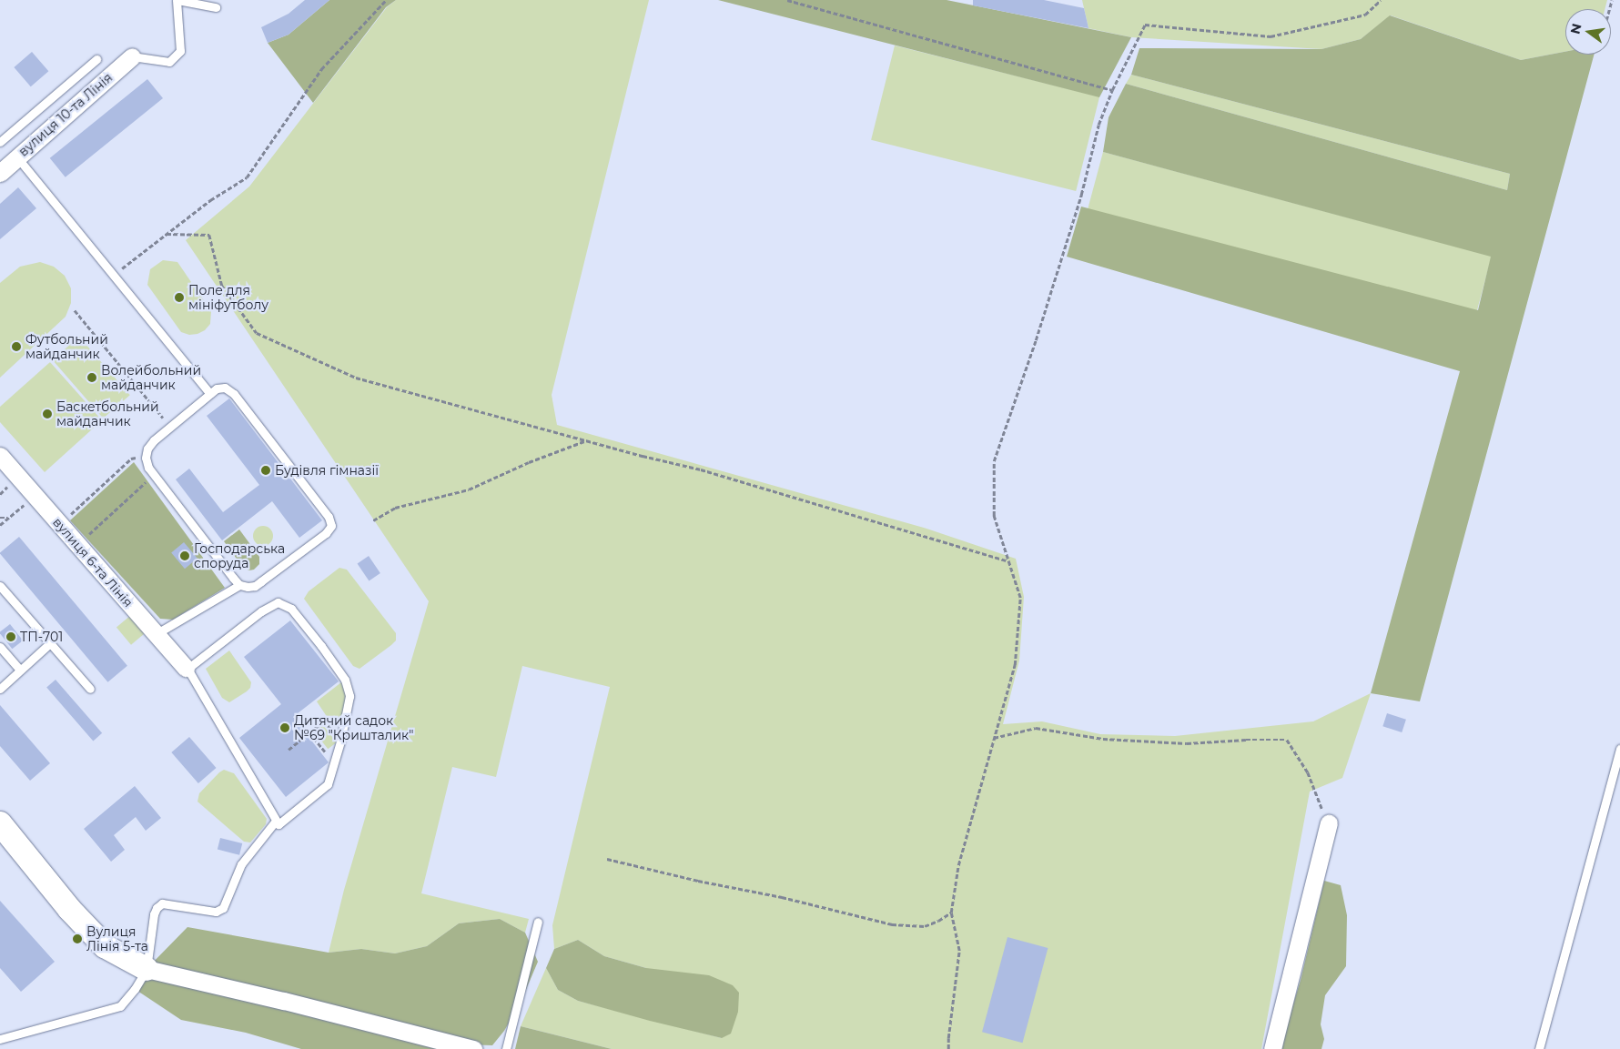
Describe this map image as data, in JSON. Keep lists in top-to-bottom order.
{
  "streets": {
    "street": ["вулиця 10-та Лінія", "вулиця 6-та Лінія"]
  },
  "places": [
    "Поле для мініфутболу",
    "Футбольний майданчик",
    "Волейбольний майданчик",
    "Баскетбольний майданчик",
    "Будівля гімназії",
    "Господарська споруда",
    "ТП-701",
    "Дитячий садок №69 \"Кришталик\"",
    "Вулиця Лінія 5-та"
  ],
  "north": "left"
}
